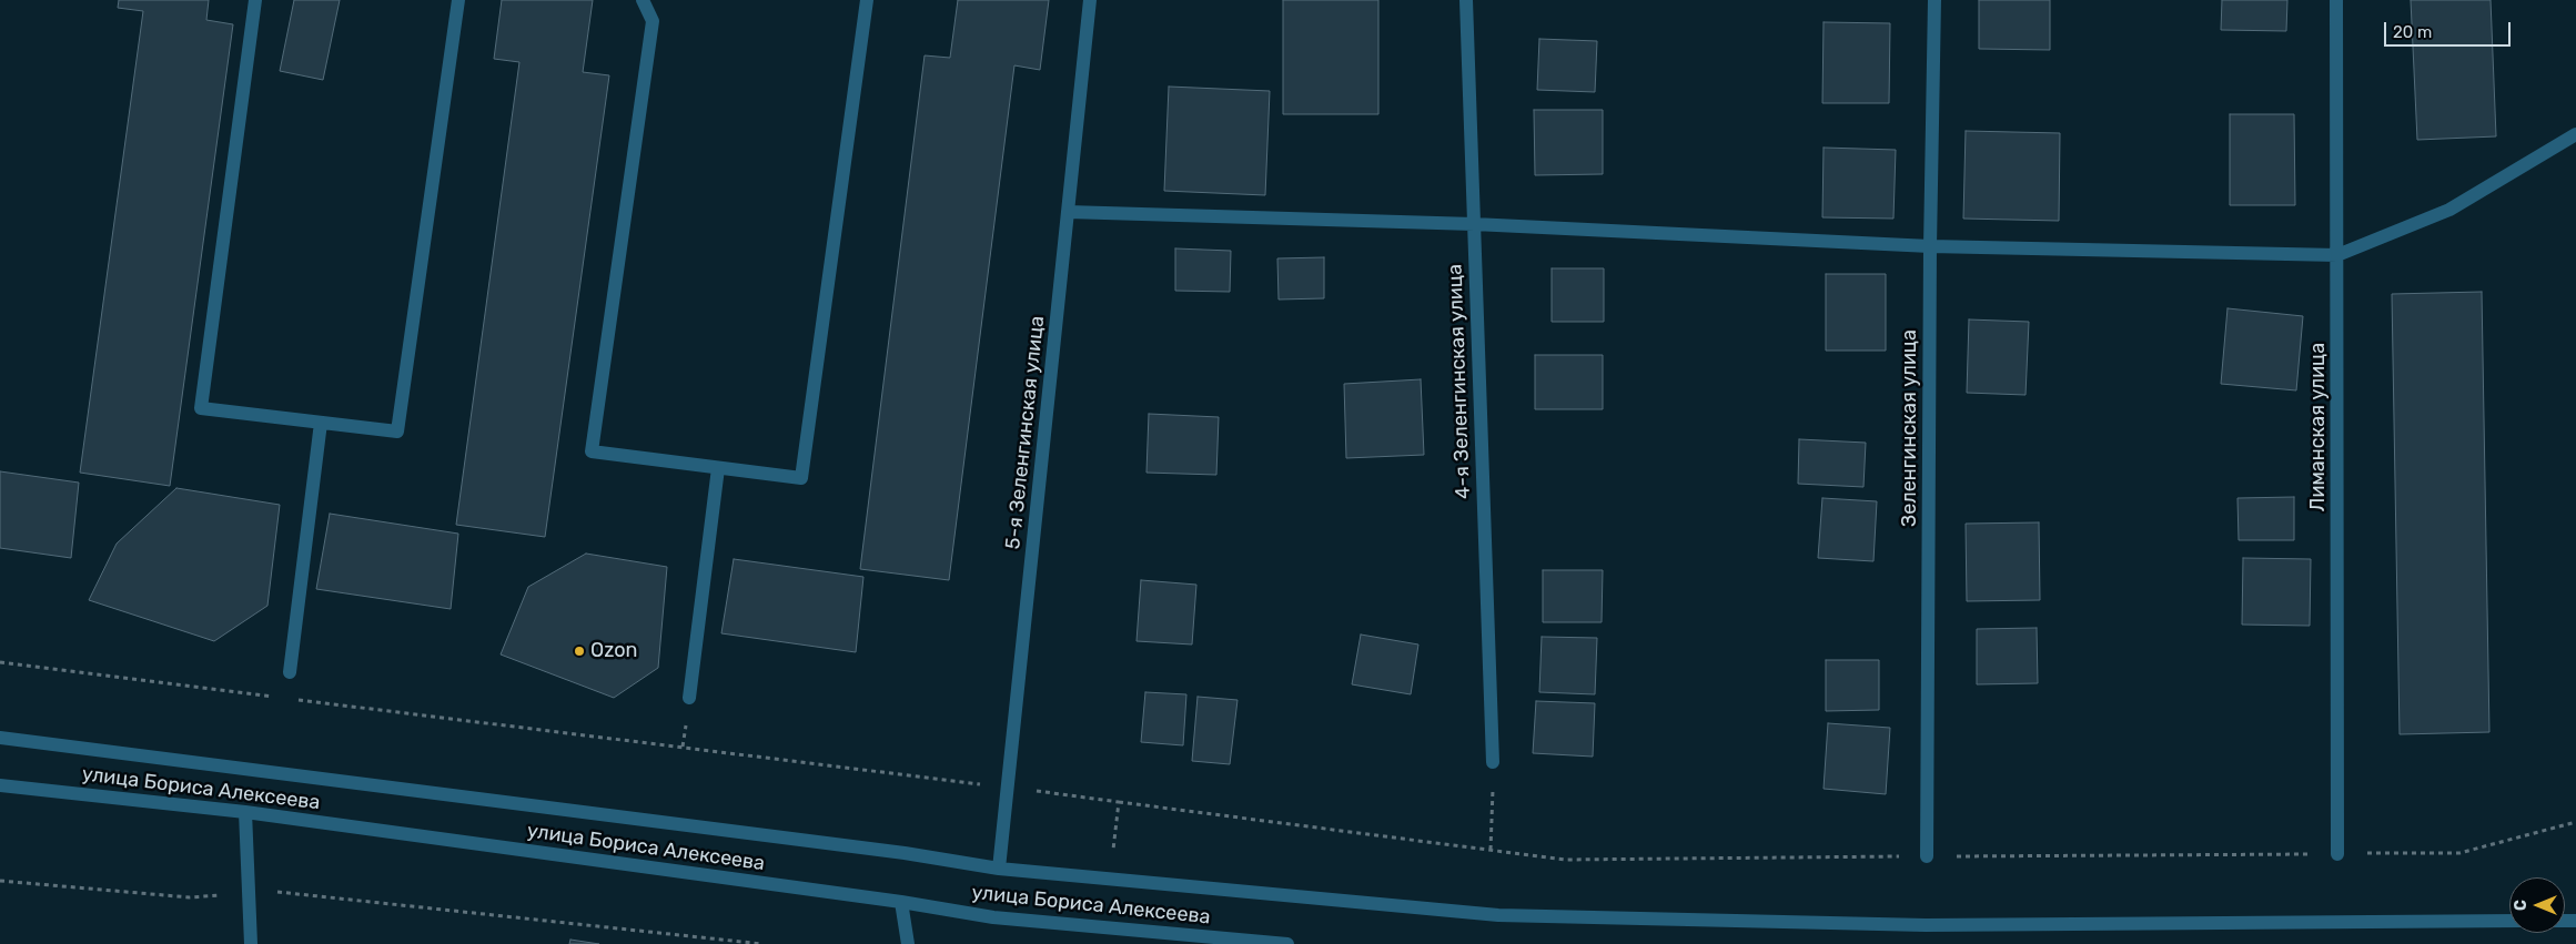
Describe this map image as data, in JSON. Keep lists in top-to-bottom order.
{
  "streets": {
    "street": [
      "4-я Зеленгинская улица",
      "Лиманская улица",
      "Зеленгинская улица",
      "5-я Зеленгинская улица",
      "улица Бориса Алексеева"
    ]
  },
  "places": ["Ozon"],
  "scale_bar": "20 m",
  "north": "left"
}
